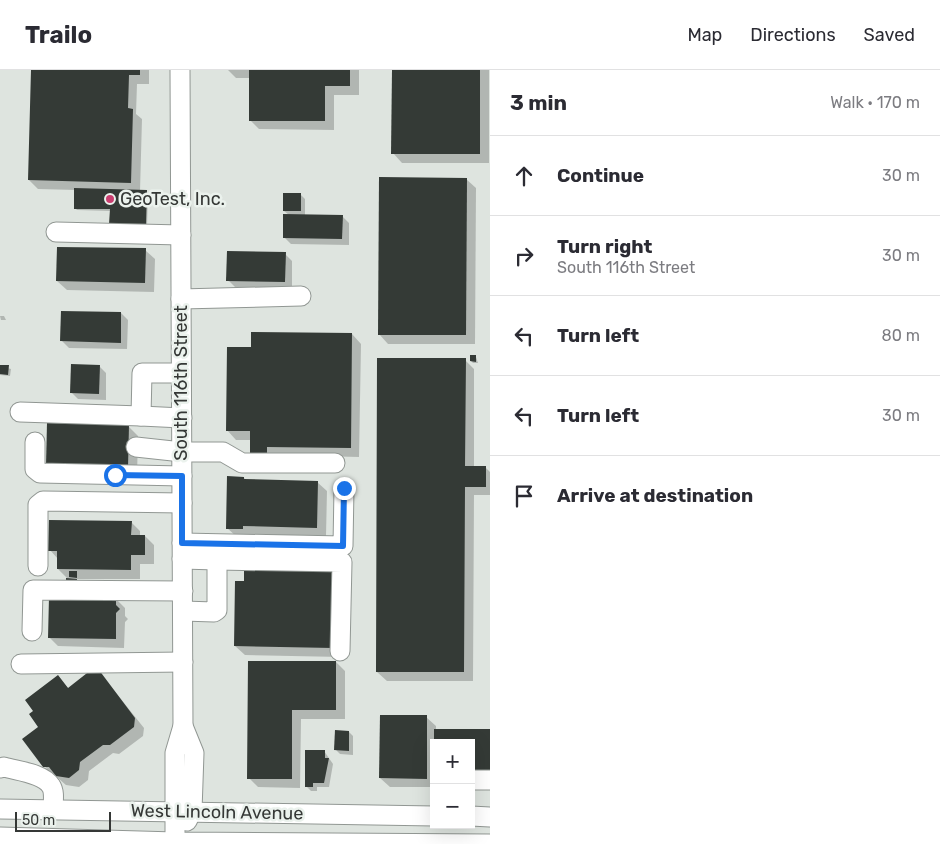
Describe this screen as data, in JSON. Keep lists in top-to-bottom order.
{
  "streets": {
    "street": ["South 116th Street", "West Lincoln Avenue"]
  },
  "crossings": [
    ["South 116th Street", "West Lincoln Avenue"]
  ],
  "places": ["GeoTest, Inc."],
  "scale_bar": "50 m",
  "page": {
    "header": "Trailo",
    "nav": ["Map", "Directions", "Saved"],
    "heading": ["3 min", "Walk · 170 m"],
    "list": [
      ["Continue", "30 m"],
      ["Turn right", "South 116th Street", "30 m"],
      ["Turn left", "80 m"],
      ["Turn left", "30 m"],
      "Arrive at destination"
    ],
    "map_buttons": ["+", "−"],
    "scale": "50 m"
  }
}
